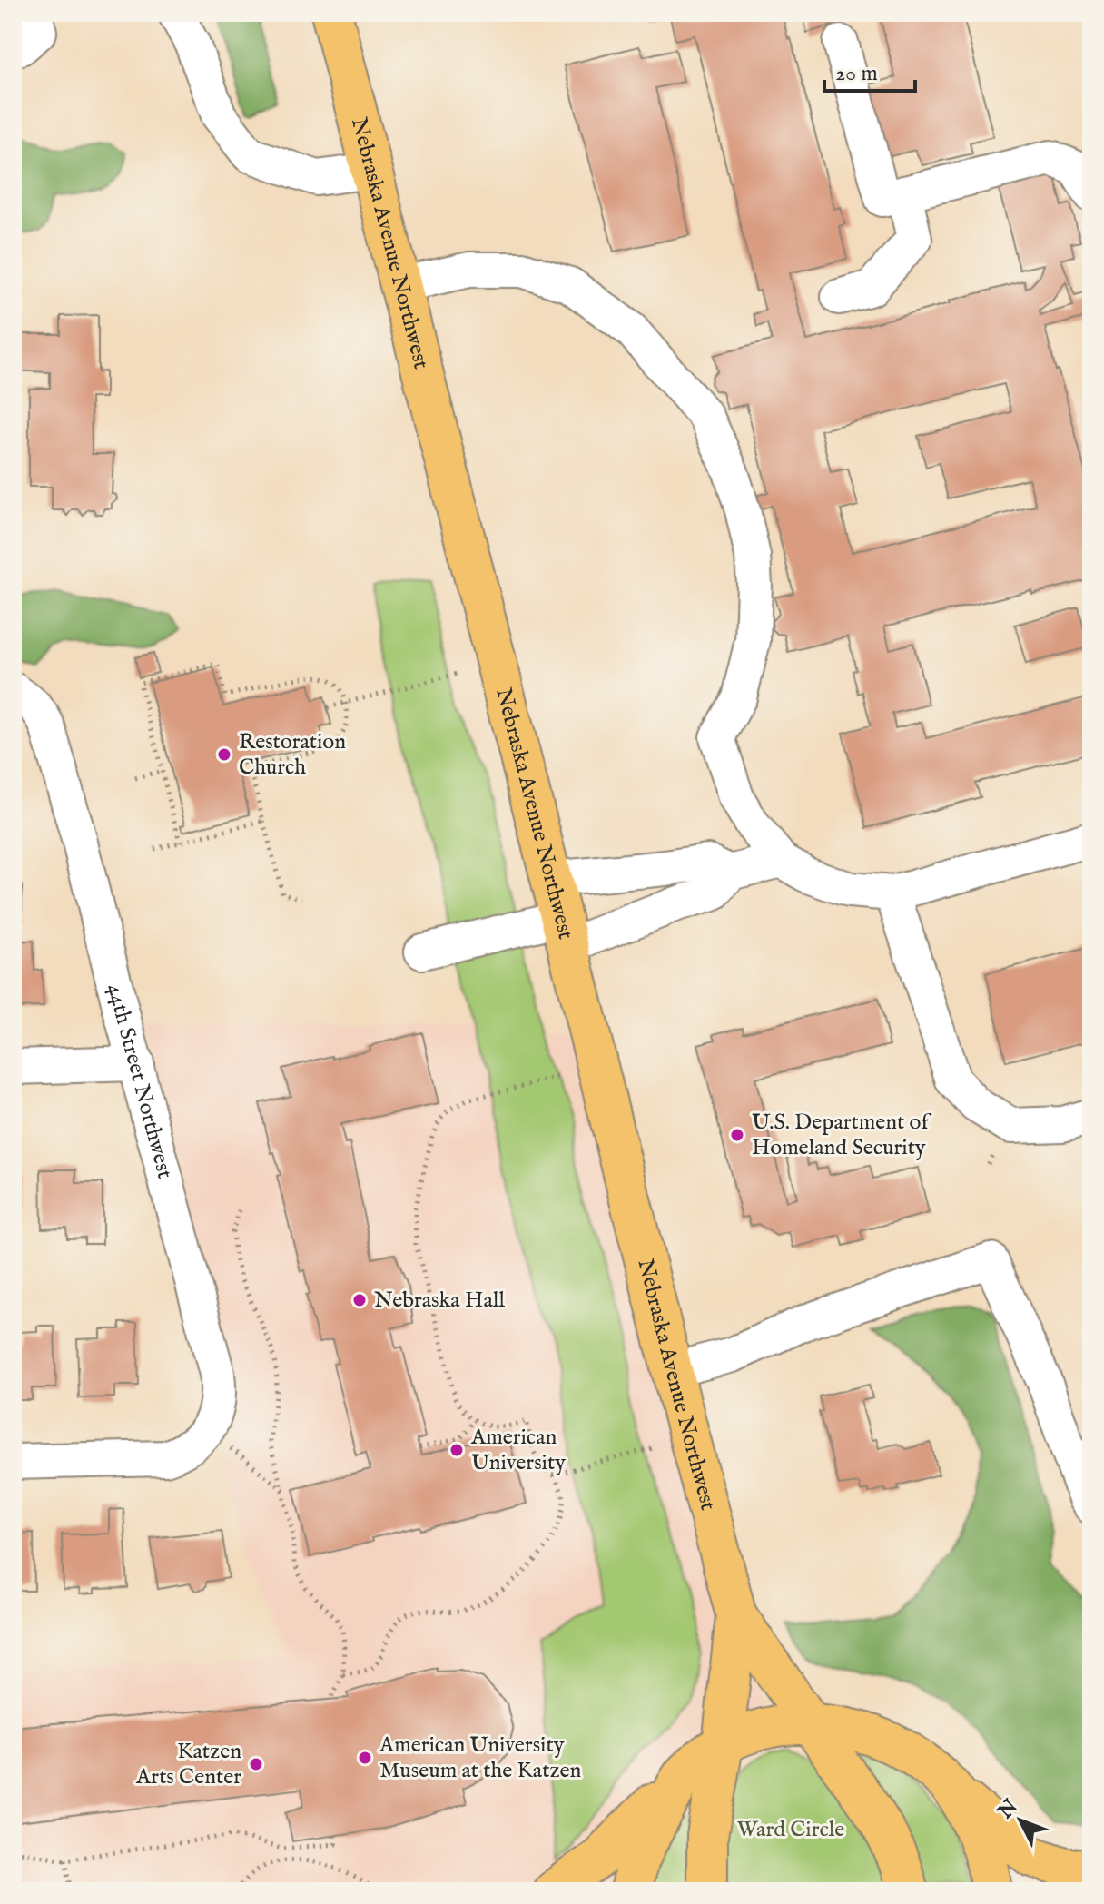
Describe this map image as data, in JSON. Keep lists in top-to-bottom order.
{
  "streets": {
    "main road": ["Nebraska Avenue Northwest"],
    "street": ["44th Street Northwest"]
  },
  "parks": ["Ward Circle"],
  "places": [
    "Restoration Church",
    "U.S. Department of Homeland Security",
    "Nebraska Hall",
    "American University",
    "American University Museum at the Katzen",
    "Katzen Arts Center"
  ],
  "scale_bar": "20 m",
  "north": "top left"
}
